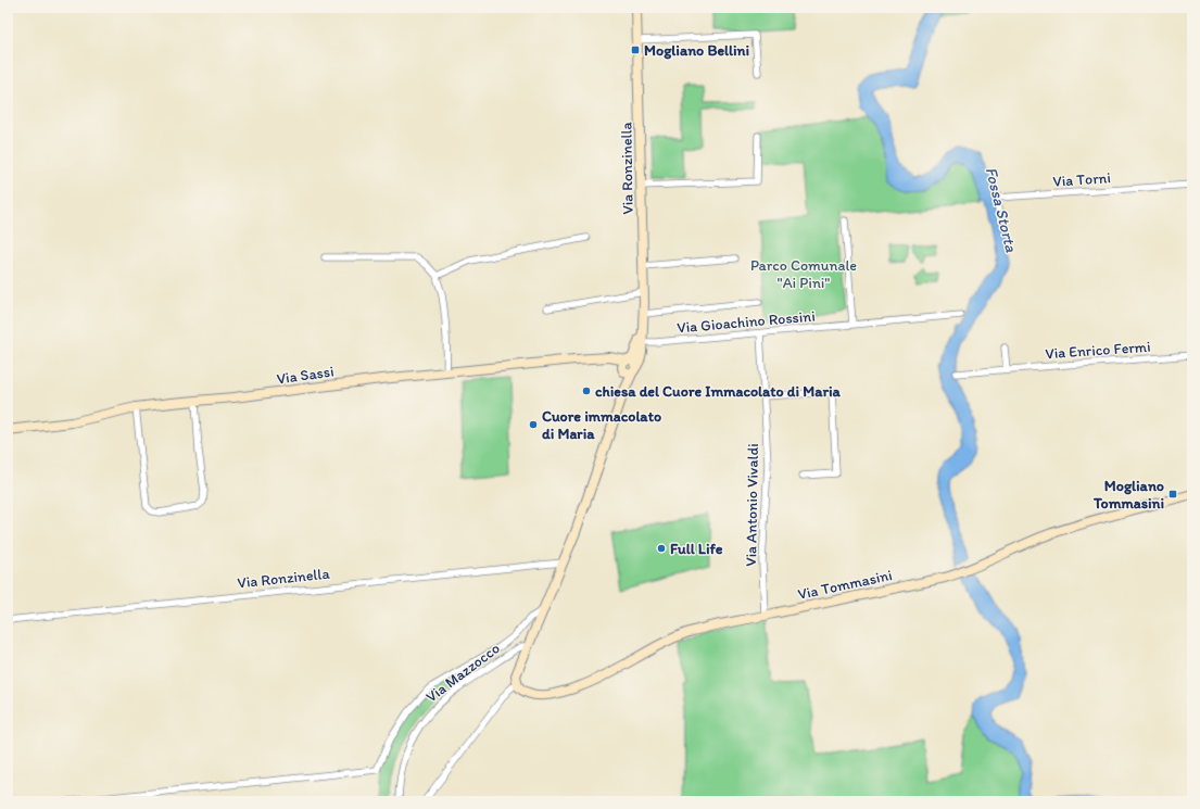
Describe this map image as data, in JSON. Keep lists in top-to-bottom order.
{
  "streets": {
    "street": [
      "Via Ronzinella",
      "Via Torni",
      "Via Gioachino Rossini",
      "Via Enrico Fermi",
      "Via Sassi",
      "Via Antonio Vivaldi",
      "Via Tommasini",
      "Via Mazzocco"
    ]
  },
  "crossings": [
    ["Via Ronzinella", "Via Gioachino Rossini"],
    ["Via Ronzinella", "Via Sassi"],
    ["Via Ronzinella", "Via Tommasini"],
    ["Via Ronzinella", "Via Mazzocco"],
    ["Via Gioachino Rossini", "Via Antonio Vivaldi"],
    ["Via Antonio Vivaldi", "Via Tommasini"]
  ],
  "water": ["Fossa Storta"],
  "parks": ["Parco Comunale \"Ai Pini\""],
  "places": {
    "transit": ["Mogliano Bellini", "Mogliano Tommasini"],
    "other": ["chiesa del Cuore Immacolato di Maria", "Cuore immacolato di Maria", "Full Life"]
  }
}
